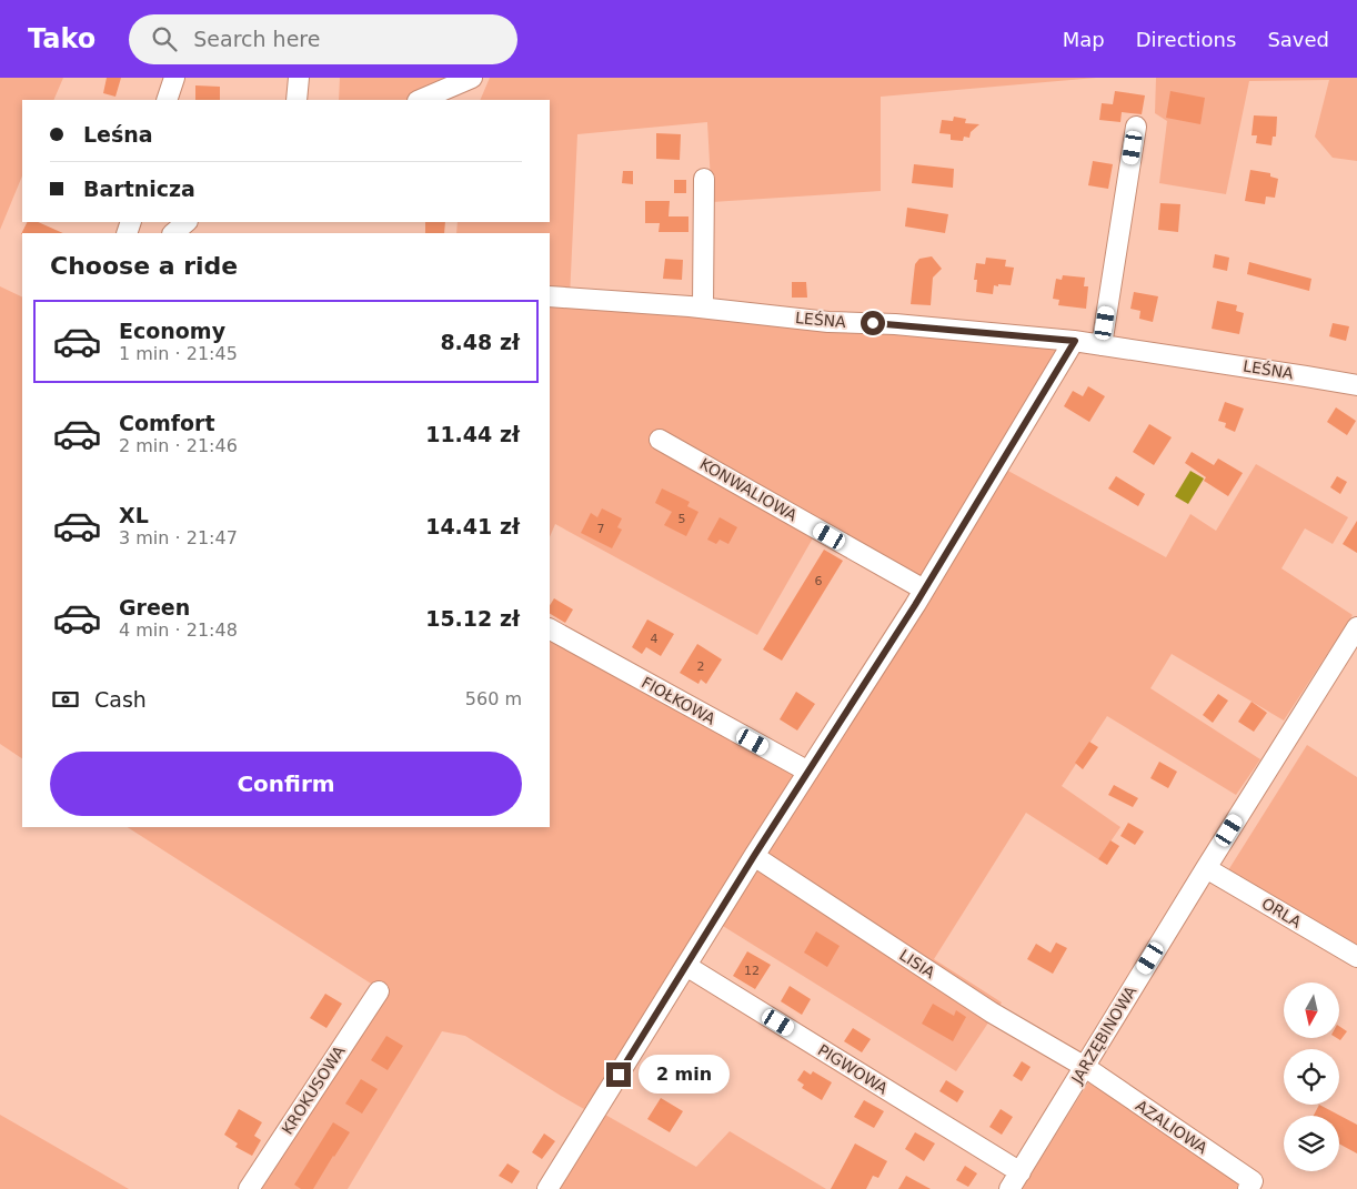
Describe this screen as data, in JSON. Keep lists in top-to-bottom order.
{
  "streets": {
    "street": [
      "LEŚNA",
      "KONWALIOWA",
      "FIOŁKOWA",
      "ORLA",
      "LISIA",
      "JARZĘBINOWA",
      "PIGWOWA",
      "KROKUSOWA",
      "AZALIOWA"
    ]
  },
  "crossings": [
    ["ORLA", "JARZĘBINOWA"],
    ["LISIA", "JARZĘBINOWA"],
    ["LISIA", "AZALIOWA"],
    ["JARZĘBINOWA", "PIGWOWA"],
    ["JARZĘBINOWA", "AZALIOWA"]
  ],
  "house_numbers": [
    "5",
    "7",
    "6",
    "4",
    "2",
    "12"
  ],
  "north": "bottom",
  "page": {
    "header": "Tako",
    "search": "Search here",
    "nav": ["Map", "Directions", "Saved"],
    "banner": ["Leśna", "Bartnicza"],
    "heading": "Choose a ride",
    "list": [
      {
        "name": "Economy",
        "note": "1 min · 21:45",
        "value": "8.48 zł"
      },
      {
        "name": "Comfort",
        "note": "2 min · 21:46",
        "value": "11.44 zł"
      },
      {
        "name": "XL",
        "note": "3 min · 21:47",
        "value": "14.41 zł"
      },
      {
        "name": "Green",
        "note": "4 min · 21:48",
        "value": "15.12 zł"
      }
    ],
    "pay": ["Cash", "560 m"],
    "buttons": "Confirm",
    "bubble": "2 min"
  }
}
